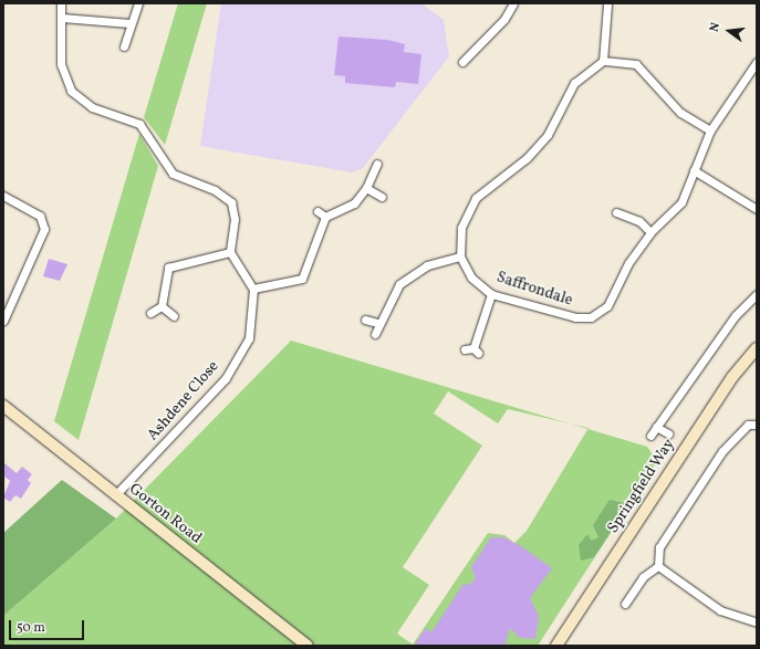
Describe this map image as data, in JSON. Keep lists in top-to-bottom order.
{
  "streets": {
    "main road": ["Springfield Way", "Gorton Road"],
    "street": ["Saffrondale", "Ashdene Close"]
  },
  "crossings": [
    ["Ashdene Close", "Gorton Road"]
  ],
  "scale_bar": "50 m",
  "north": "left"
}
